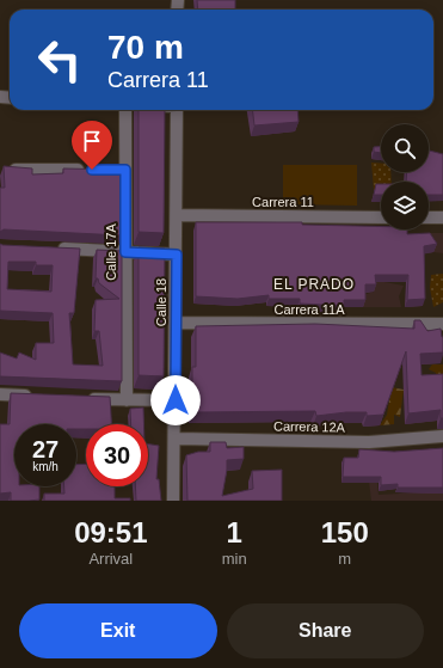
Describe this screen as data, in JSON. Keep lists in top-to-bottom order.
{
  "streets": {
    "street": [
      "Carrera 11",
      "Calle 17A",
      "Calle 18",
      "Carrera 11A",
      "Carrera 12A"
    ]
  },
  "crossings": [
    ["Carrera 11", "Calle 18"],
    ["Calle 18", "Carrera 11A"],
    ["Calle 18", "Carrera 12A"]
  ],
  "districts": ["EL PRADO"],
  "page": {
    "turn": ["70 m", "Carrera 11"],
    "speed": "27 km/h",
    "limit": "30",
    "eta": [
      "09:51",
      "Arrival",
      "1",
      "min",
      "150",
      "m"
    ],
    "buttons": ["Exit", "Share"]
  }
}
